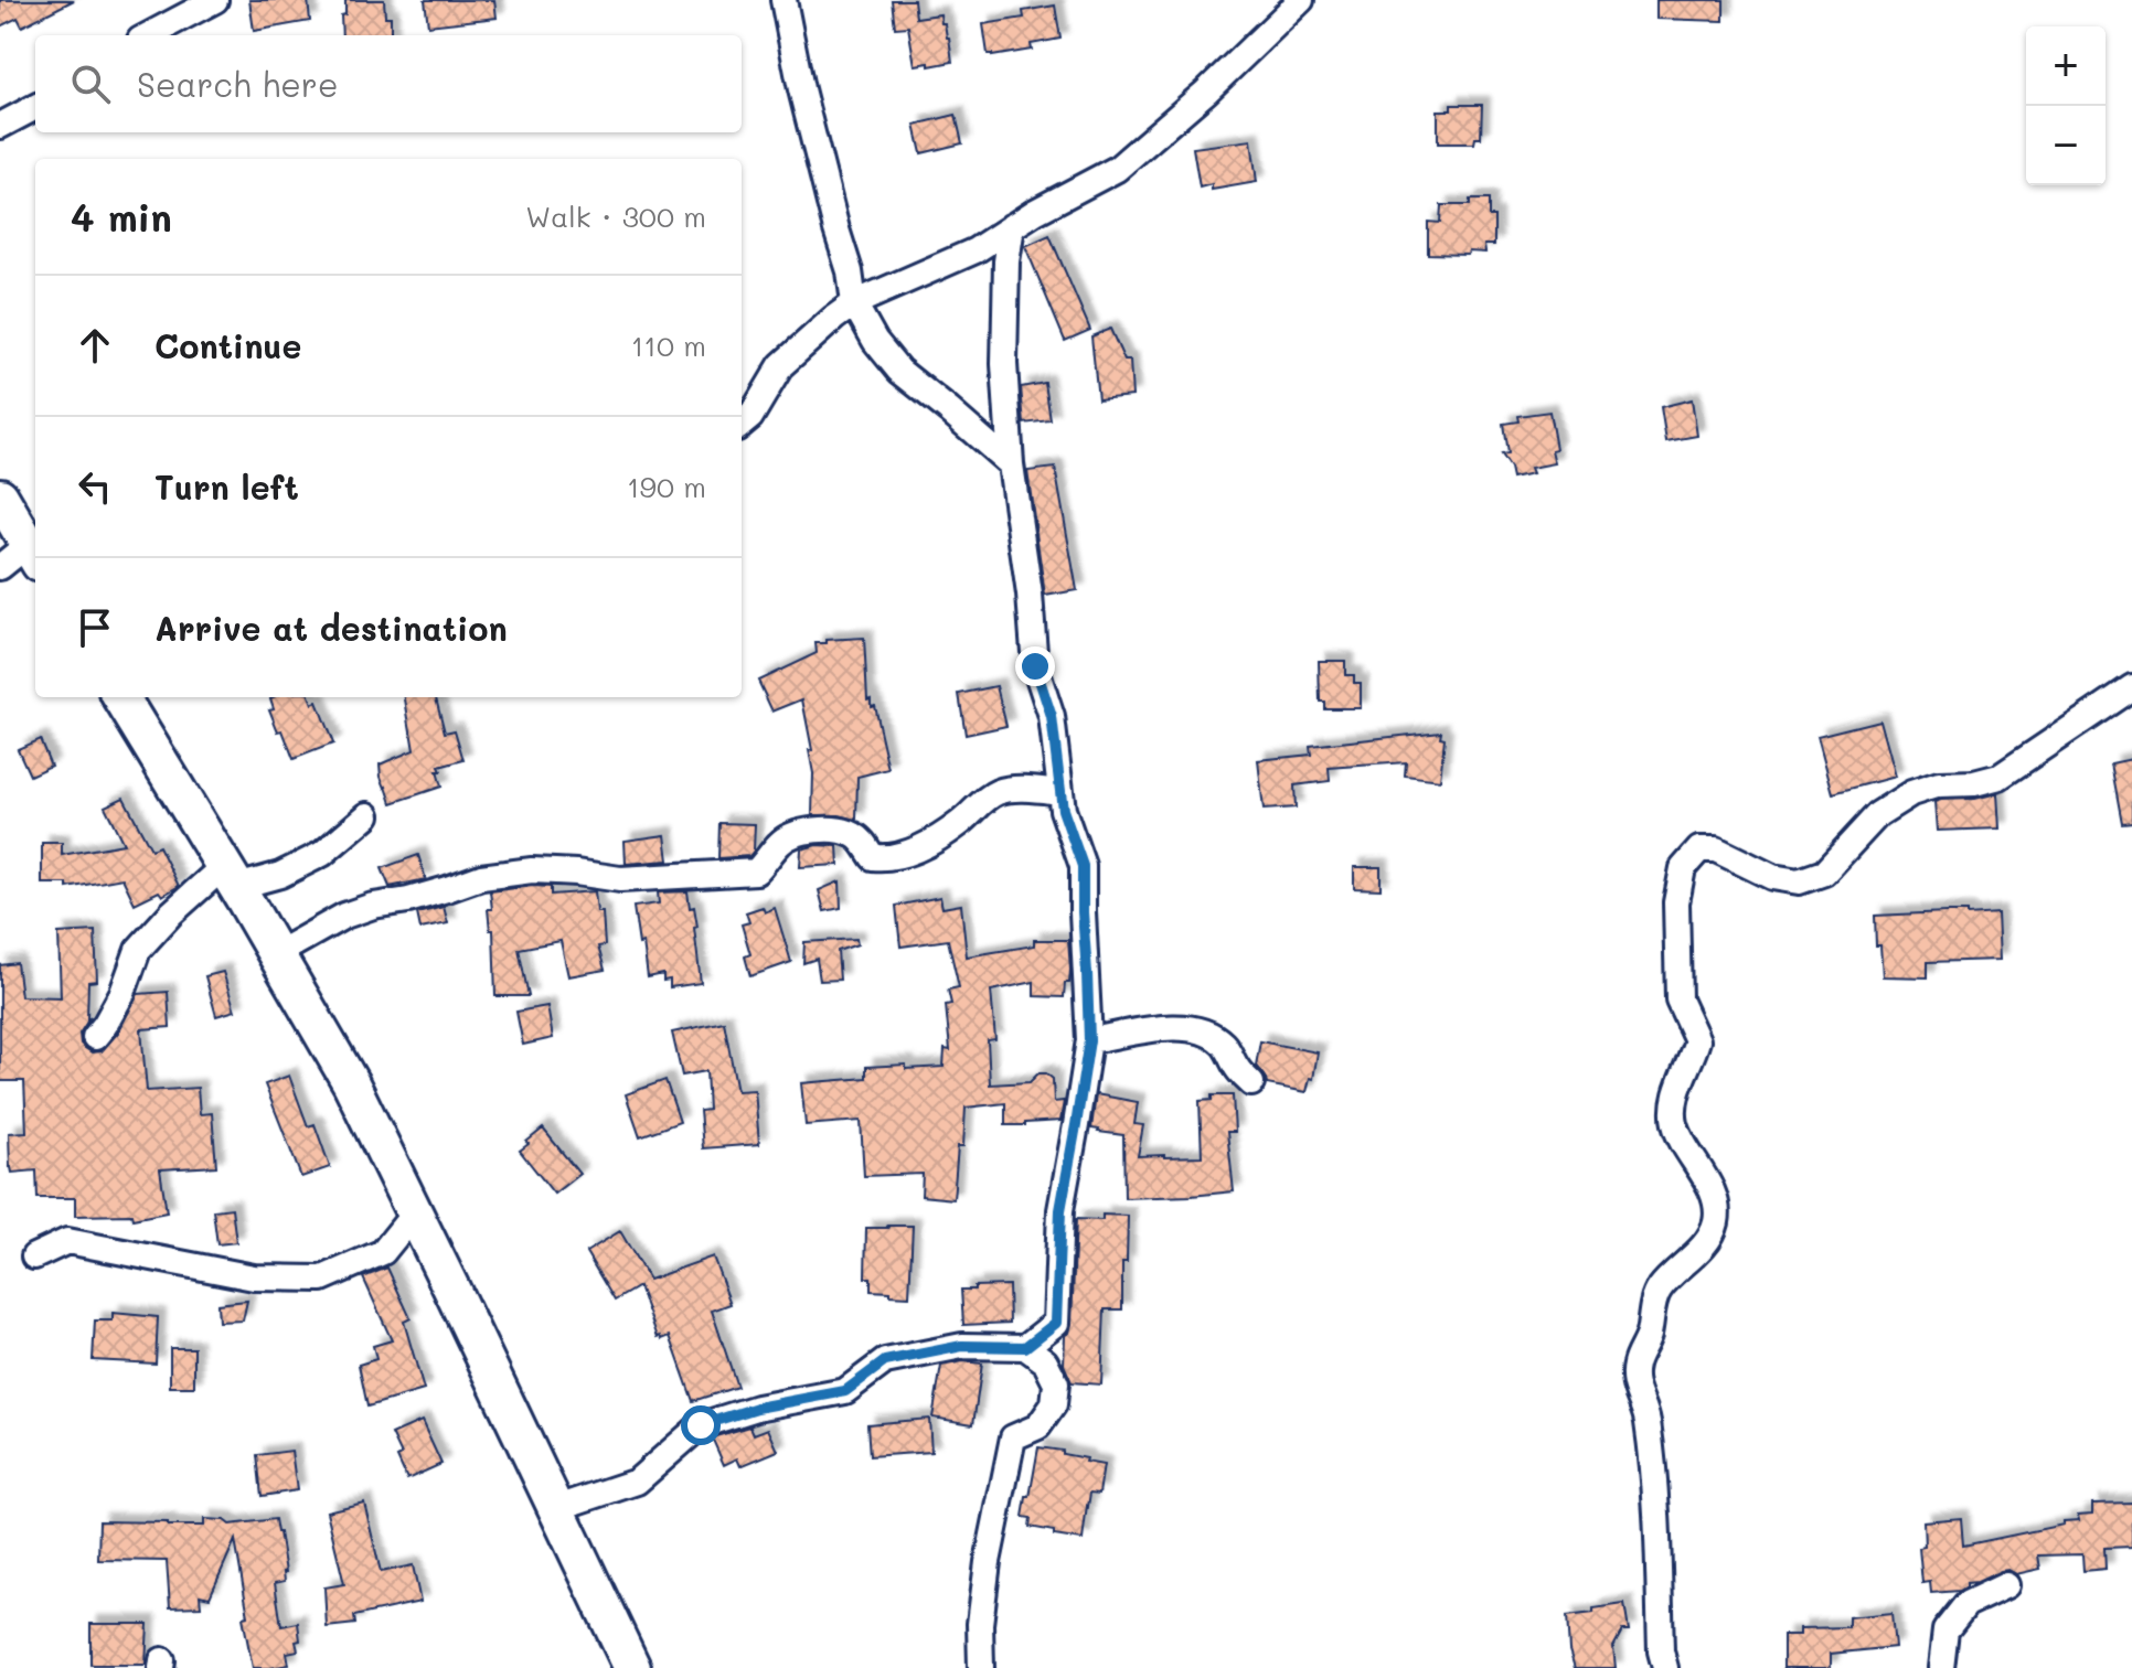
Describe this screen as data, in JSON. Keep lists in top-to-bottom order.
{
  "page": {
    "map_buttons": ["+", "−"],
    "search": "Search here",
    "heading": ["4 min", "Walk · 300 m"],
    "list": [
      ["Continue", "110 m"],
      ["Turn left", "190 m"],
      "Arrive at destination"
    ]
  }
}
